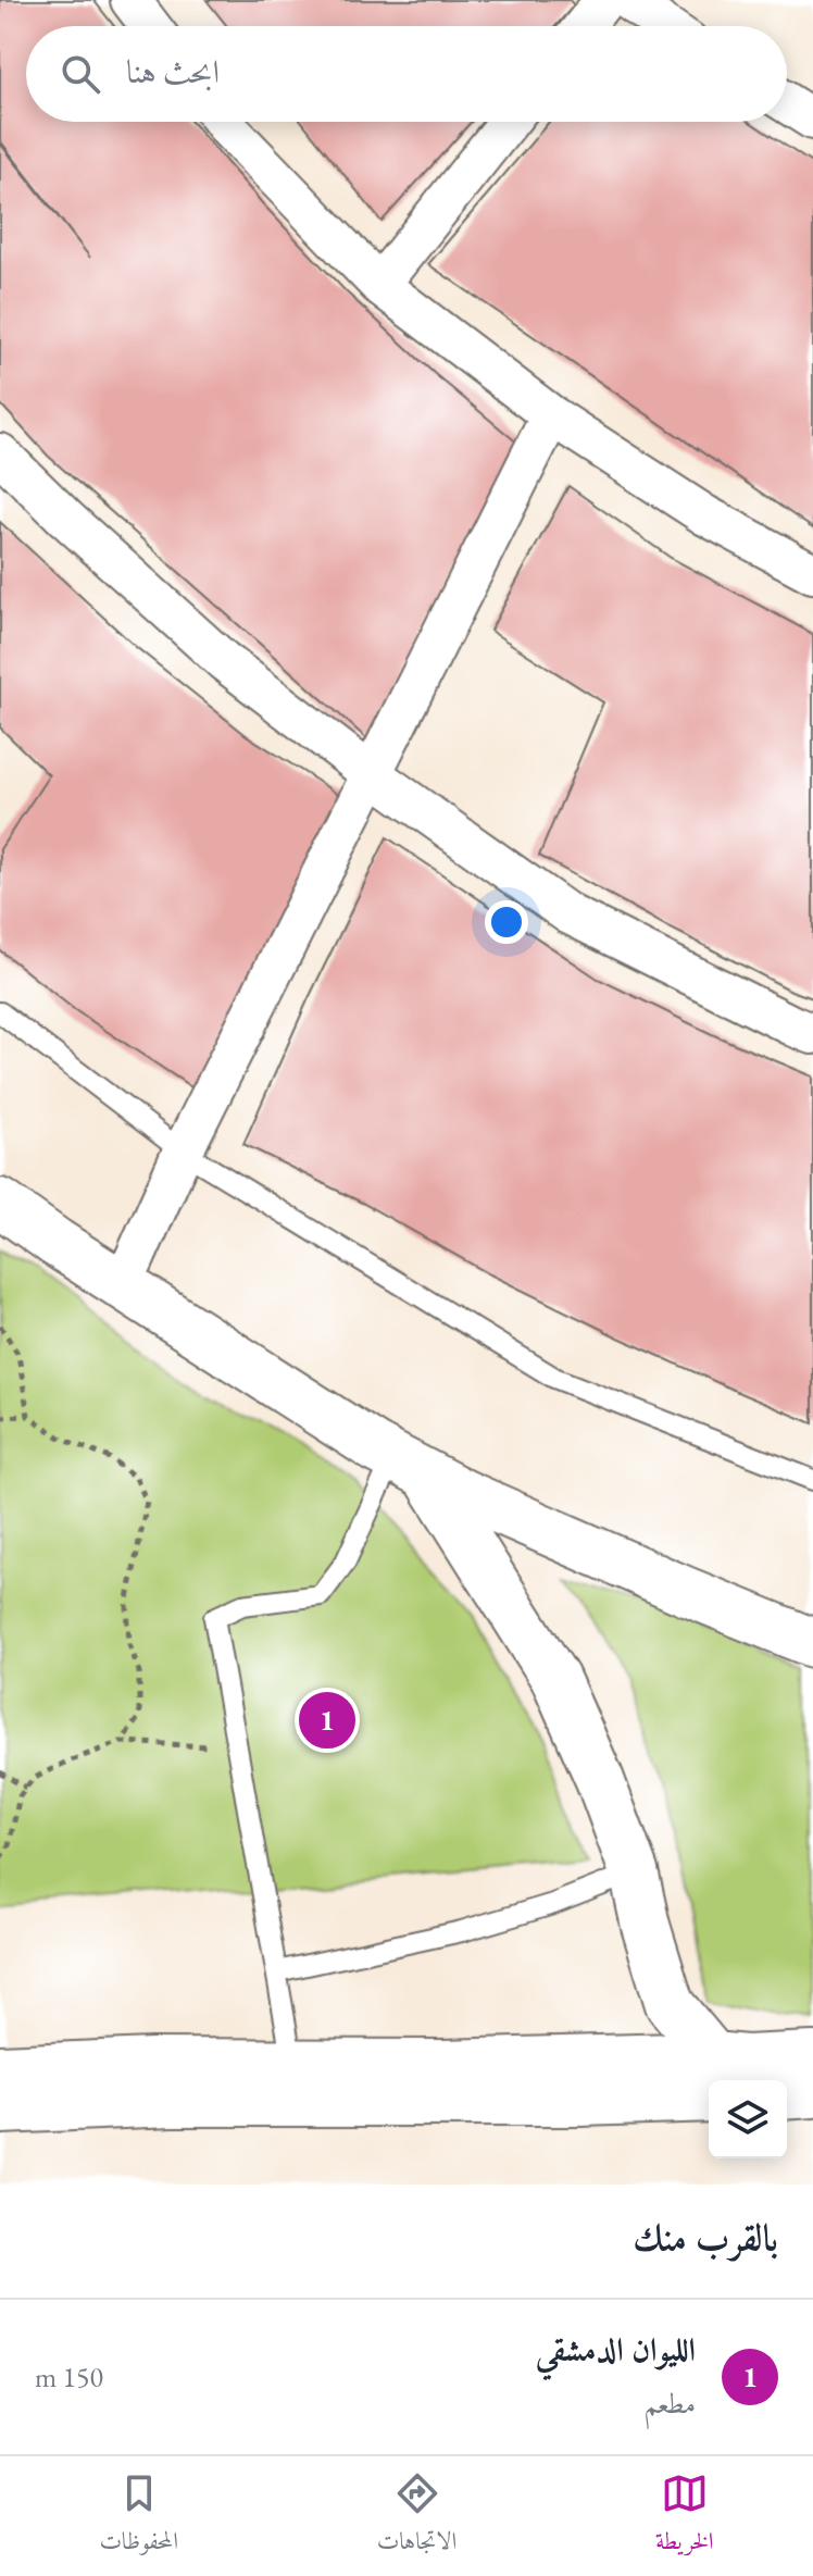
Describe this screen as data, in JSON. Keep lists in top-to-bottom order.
{
  "page": {
    "search": "ابحث هنا",
    "pins": "1",
    "heading": "بالقرب منك",
    "list": [
      {
        "mark": "1",
        "name": "الليوان الدمشقي",
        "note": "مطعم",
        "value": "150 m"
      }
    ],
    "nav": ["الخريطة", "الاتجاهات", "المحفوظات"]
  }
}
